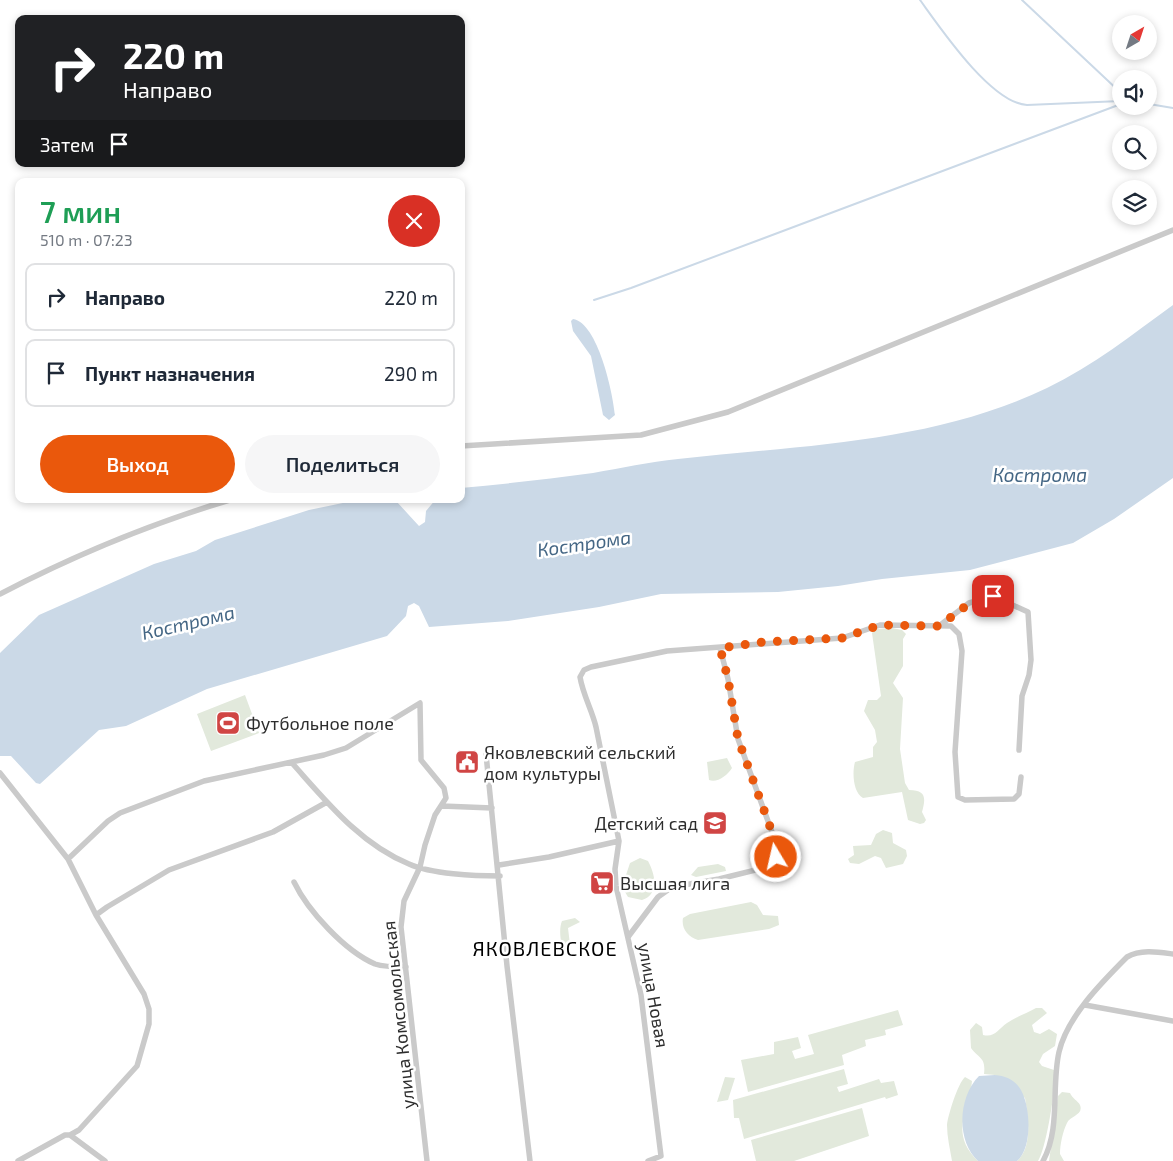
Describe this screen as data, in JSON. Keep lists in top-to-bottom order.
{
  "streets": {
    "street": ["улица Новая", "улица Комсомольская"]
  },
  "districts": ["ЯКОВЛЕВСКОЕ"],
  "water": ["Кострома"],
  "places": {
    "sports": ["Футбольное поле"],
    "public building": ["Яковлевский сельский дом культуры"],
    "school or university": ["Детский сад"],
    "supermarket": ["Высшая лига"]
  },
  "north": "top right",
  "page": {
    "turn": ["220 m", "Направо"],
    "then": "Затем",
    "heading": ["7 мин", "510 m · 07:23"],
    "list": [
      {
        "name": "Направо",
        "value": "220 m"
      },
      {
        "name": "Пункт назначения",
        "value": "290 m"
      }
    ],
    "buttons": ["Выход", "Поделиться"]
  }
}
